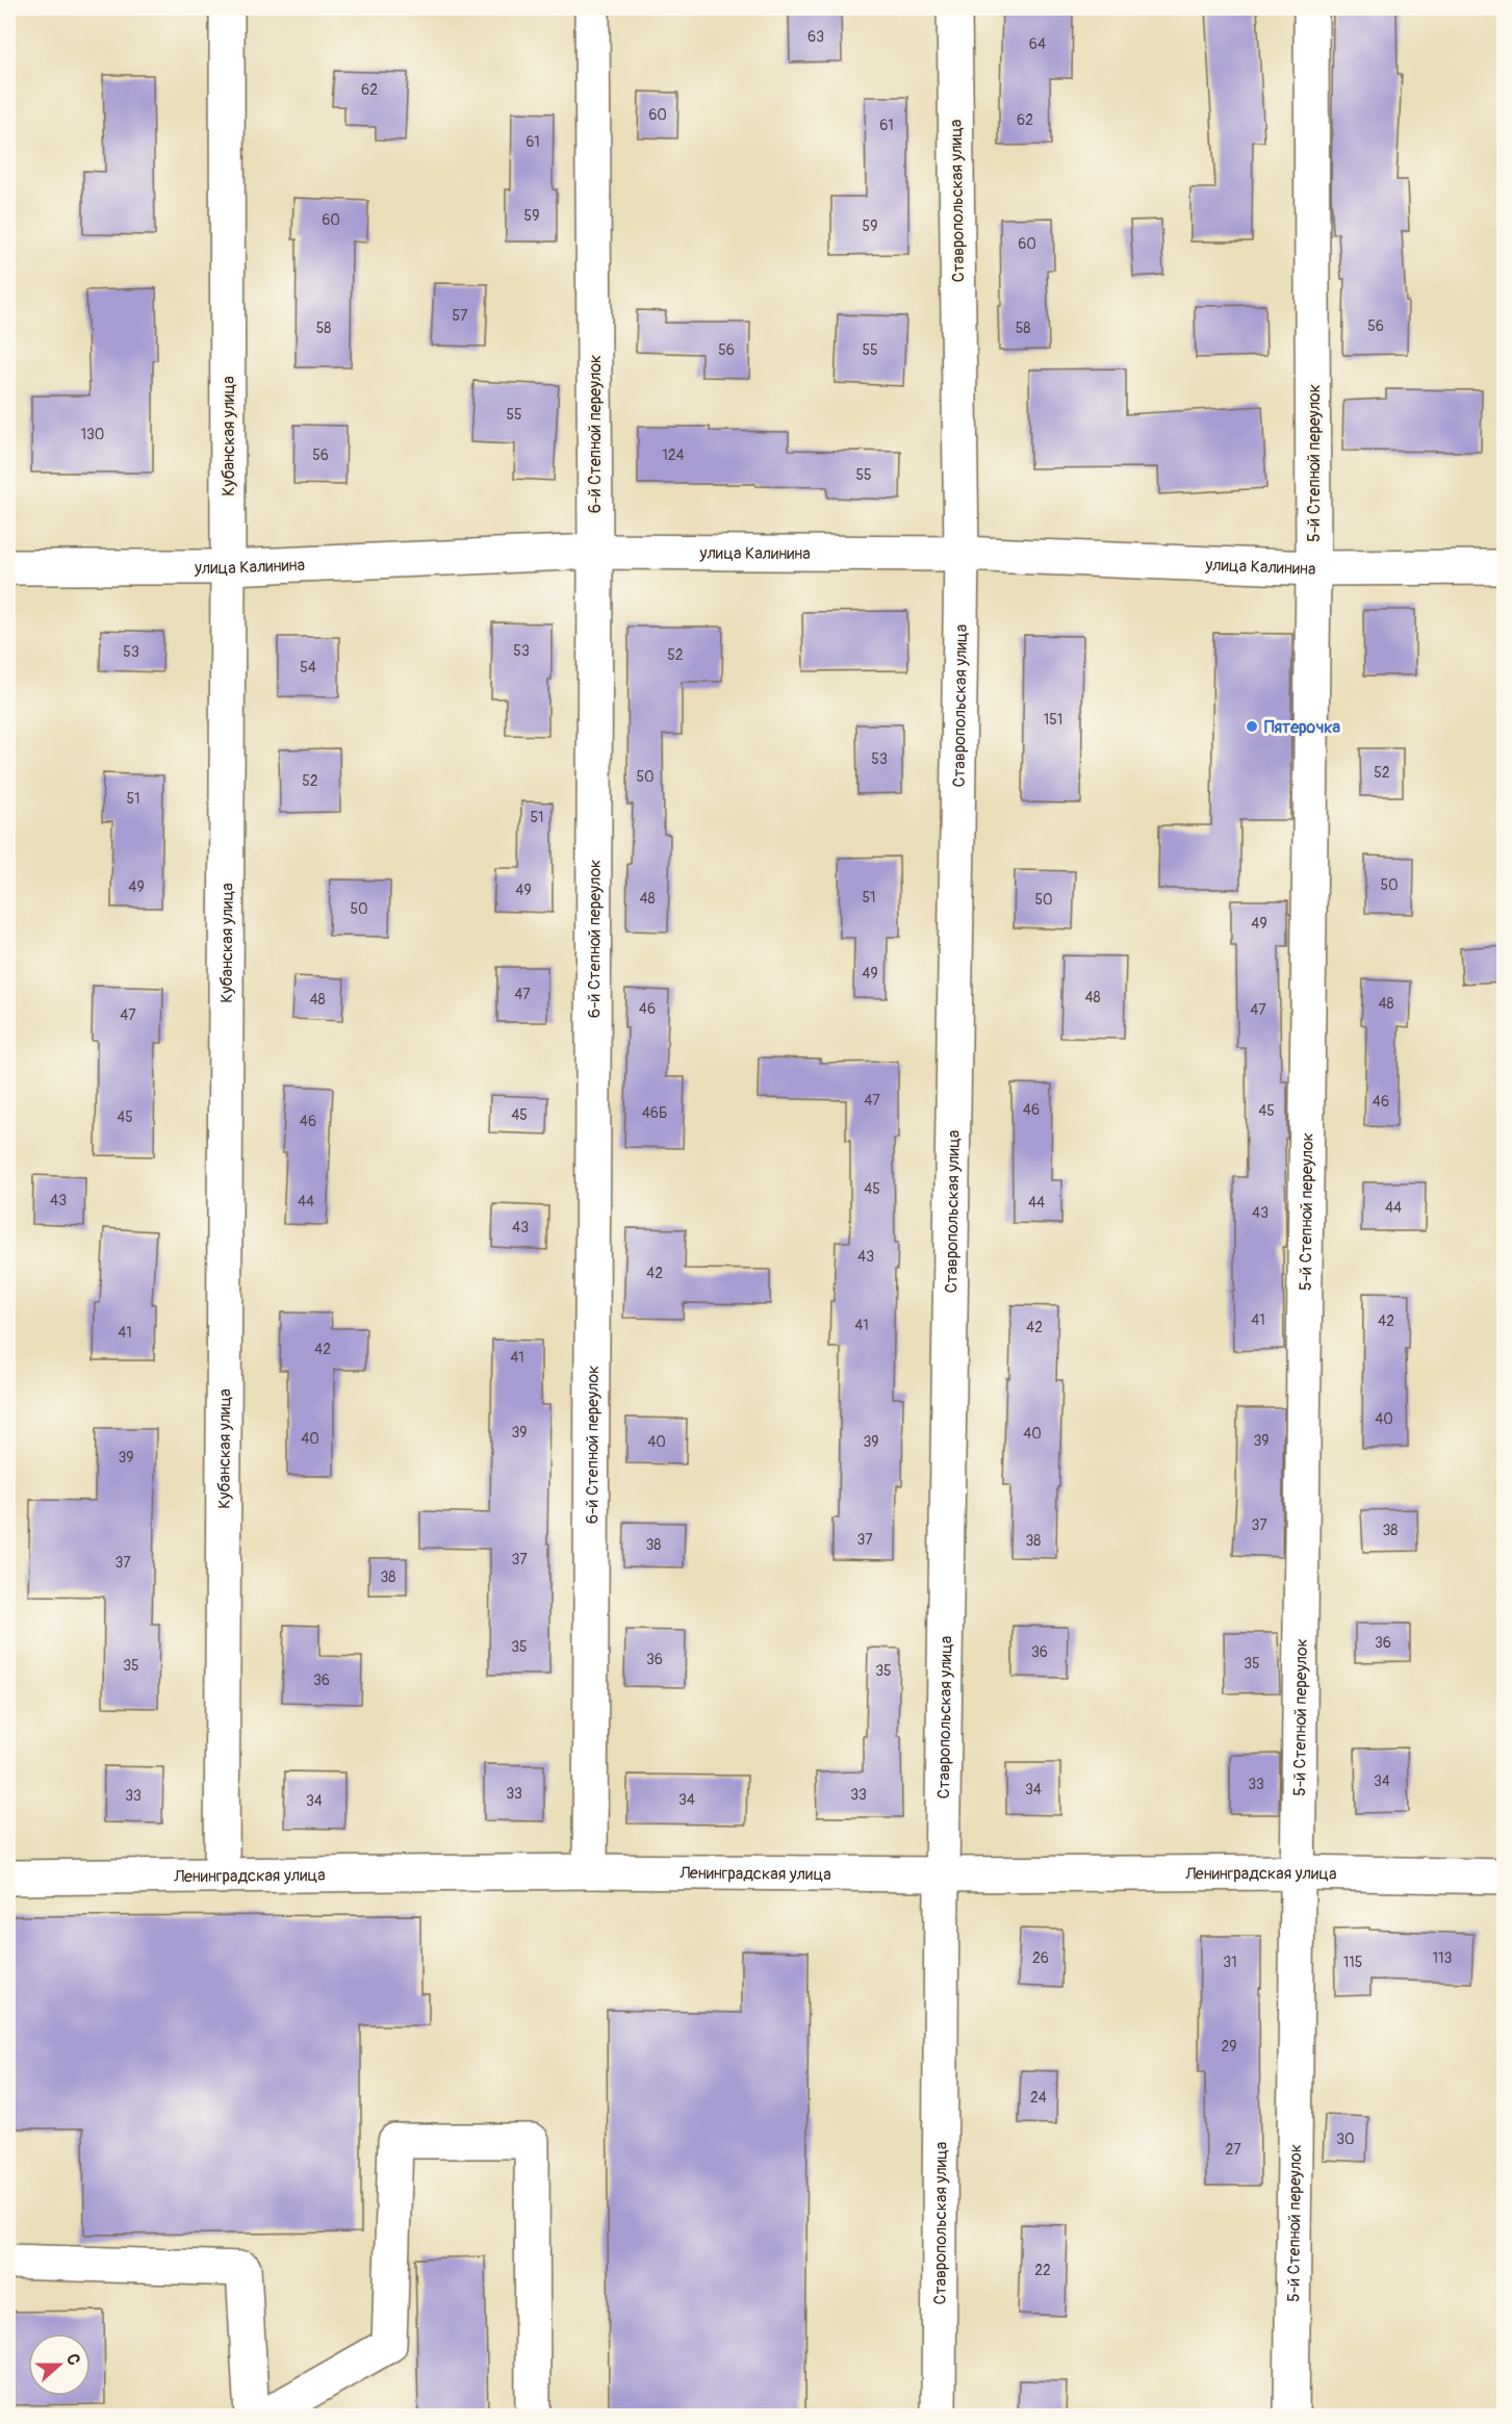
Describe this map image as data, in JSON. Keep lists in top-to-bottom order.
{
  "streets": {
    "street": [
      "Ставропольская улица",
      "6-й Степной переулок",
      "Кубанская улица",
      "5-й Степной переулок",
      "улица Калинина",
      "Ленинградская улица"
    ]
  },
  "crossings": [
    ["Ставропольская улица", "улица Калинина"],
    ["Ставропольская улица", "Ленинградская улица"],
    ["6-й Степной переулок", "улица Калинина"],
    ["6-й Степной переулок", "Ленинградская улица"],
    ["Кубанская улица", "улица Калинина"],
    ["Кубанская улица", "Ленинградская улица"],
    ["5-й Степной переулок", "улица Калинина"],
    ["5-й Степной переулок", "Ленинградская улица"]
  ],
  "places": ["Пятерочка"],
  "house_numbers": [
    "63",
    "64",
    "62",
    "60",
    "62",
    "61",
    "61",
    "59",
    "60",
    "59",
    "60",
    "57",
    "56",
    "58",
    "58",
    "56",
    "55",
    "55",
    "130",
    "56",
    "124",
    "55",
    "53",
    "53",
    "52",
    "54",
    "151",
    "53",
    "52",
    "50",
    "52",
    "51",
    "51",
    "50",
    "49",
    "49",
    "51",
    "48",
    "50",
    "50",
    "49",
    "49",
    "47",
    "48",
    "48",
    "48",
    "46",
    "47",
    "47",
    "47",
    "46",
    "46",
    "45",
    "46Б",
    "45",
    "45",
    "46",
    "45",
    "43",
    "44",
    "44",
    "44",
    "43",
    "43",
    "43",
    "42",
    "41",
    "42",
    "41",
    "42",
    "41",
    "42",
    "41",
    "40",
    "39",
    "40",
    "40",
    "39",
    "40",
    "39",
    "39",
    "37",
    "38",
    "37",
    "38",
    "38",
    "37",
    "37",
    "38",
    "36",
    "35",
    "36",
    "36",
    "35",
    "35",
    "35",
    "36",
    "34",
    "33",
    "34",
    "33",
    "33",
    "33",
    "34",
    "34",
    "26",
    "113",
    "31",
    "115",
    "29",
    "24",
    "30",
    "27",
    "22"
  ],
  "north": "right"
}
